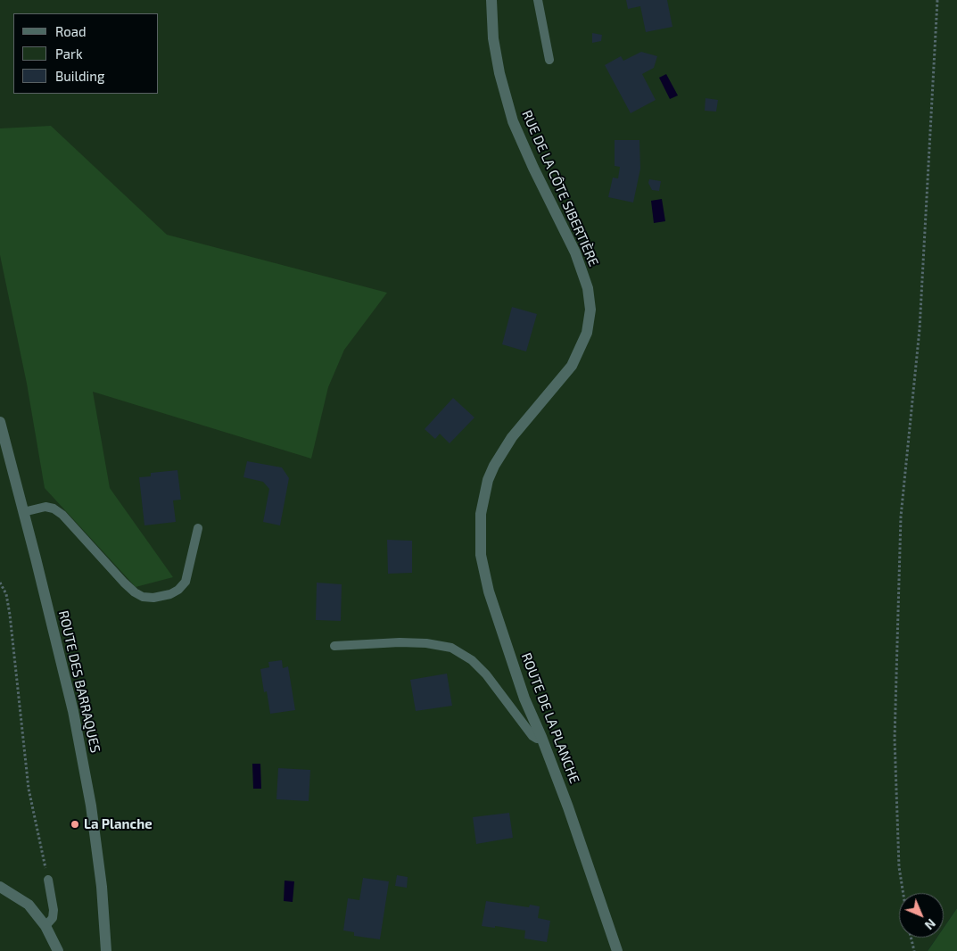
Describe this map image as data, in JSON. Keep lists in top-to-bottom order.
{
  "streets": {
    "street": ["RUE DE LA CÔTE SIBERTIÈRE", "ROUTE DES BARRAQUES", "ROUTE DE LA PLANCHE"]
  },
  "crossings": [
    ["RUE DE LA CÔTE SIBERTIÈRE", "ROUTE DE LA PLANCHE"]
  ],
  "places": ["La Planche"],
  "legend": ["Road", "Park", "Building"],
  "north": "bottom right"
}
